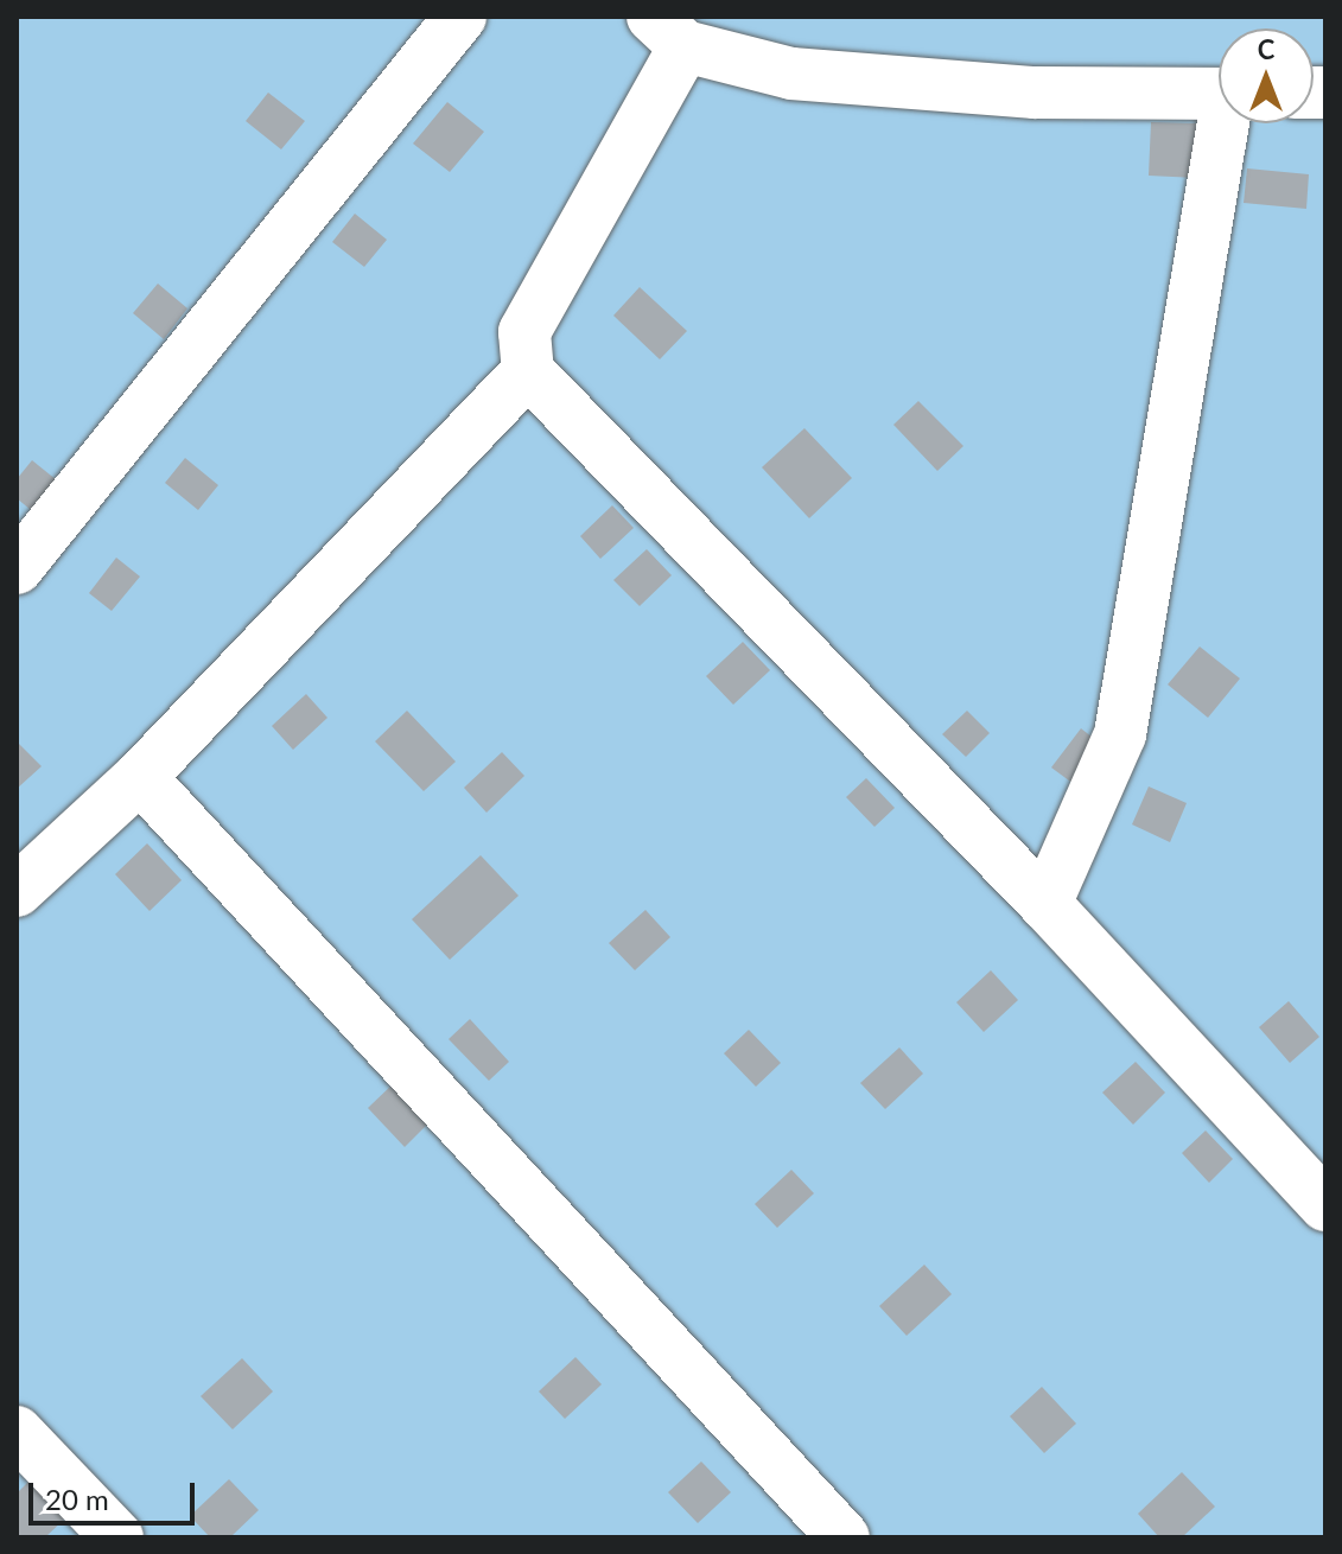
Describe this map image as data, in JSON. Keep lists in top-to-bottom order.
{
  "scale_bar": "20 m",
  "north": "top"
}
